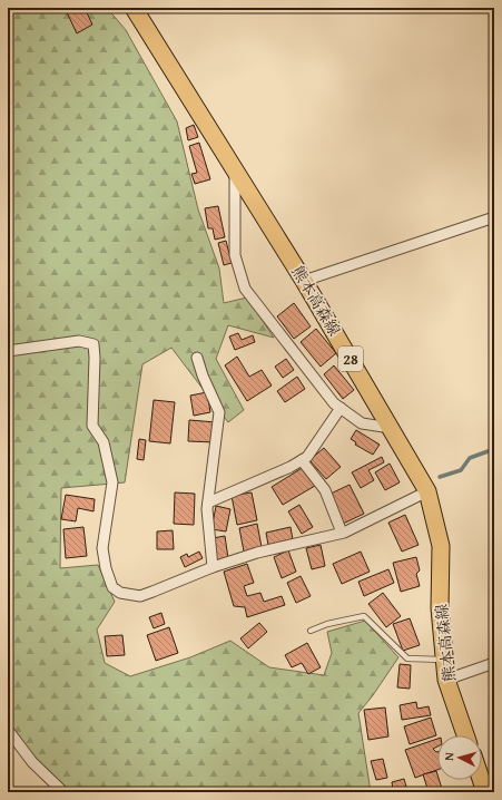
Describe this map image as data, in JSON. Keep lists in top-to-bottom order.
{
  "streets": {
    "main road": ["熊本高森線", "28"]
  },
  "north": "left"
}
